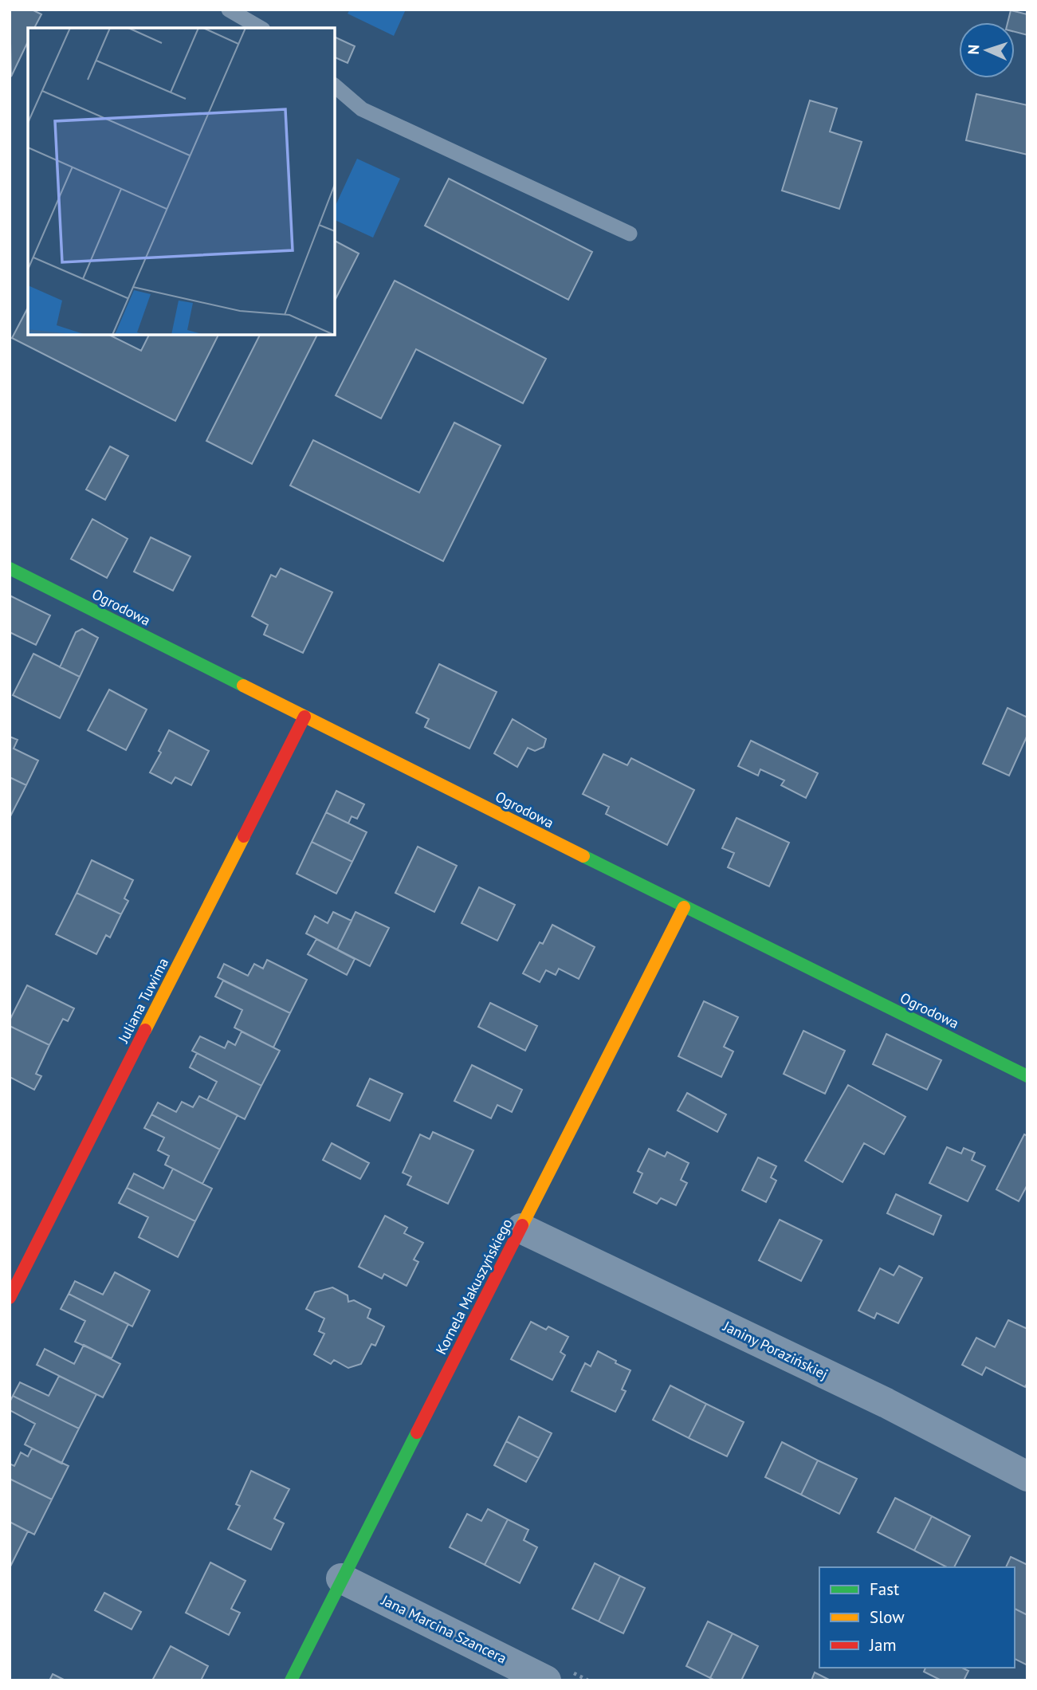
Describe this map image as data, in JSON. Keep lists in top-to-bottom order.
{
  "streets": {
    "street": [
      "Ogrodowa",
      "Juliana Tuwima",
      "Kornela Makuszyńskiego",
      "Janiny Porazińskiej",
      "Jana Marcina Szancera"
    ]
  },
  "crossings": [
    ["Ogrodowa", "Juliana Tuwima"],
    ["Ogrodowa", "Kornela Makuszyńskiego"],
    ["Kornela Makuszyńskiego", "Janiny Porazińskiej"],
    ["Kornela Makuszyńskiego", "Jana Marcina Szancera"]
  ],
  "legend": ["Fast", "Slow", "Jam"],
  "north": "left"
}
